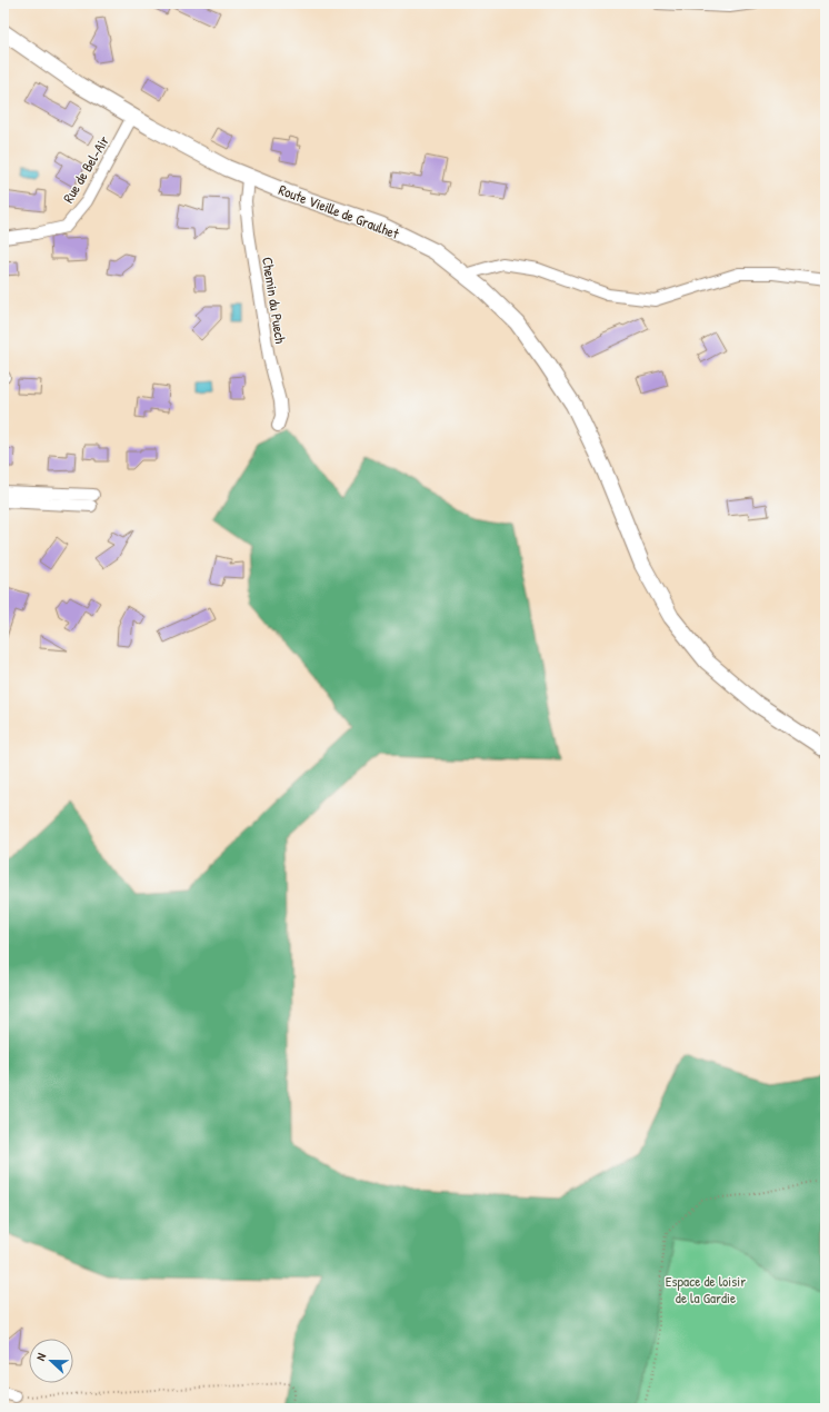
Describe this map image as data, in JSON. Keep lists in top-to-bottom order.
{
  "streets": {
    "main road": ["Route Vieille de Graulhet"],
    "street": ["Rue de Bel-Air", "Chemin du Puech"]
  },
  "crossings": [
    ["Rue de Bel-Air", "Route Vieille de Graulhet"],
    ["Route Vieille de Graulhet", "Chemin du Puech"]
  ],
  "parks": ["Espace de loisir de la Gardie"],
  "north": "left"
}
